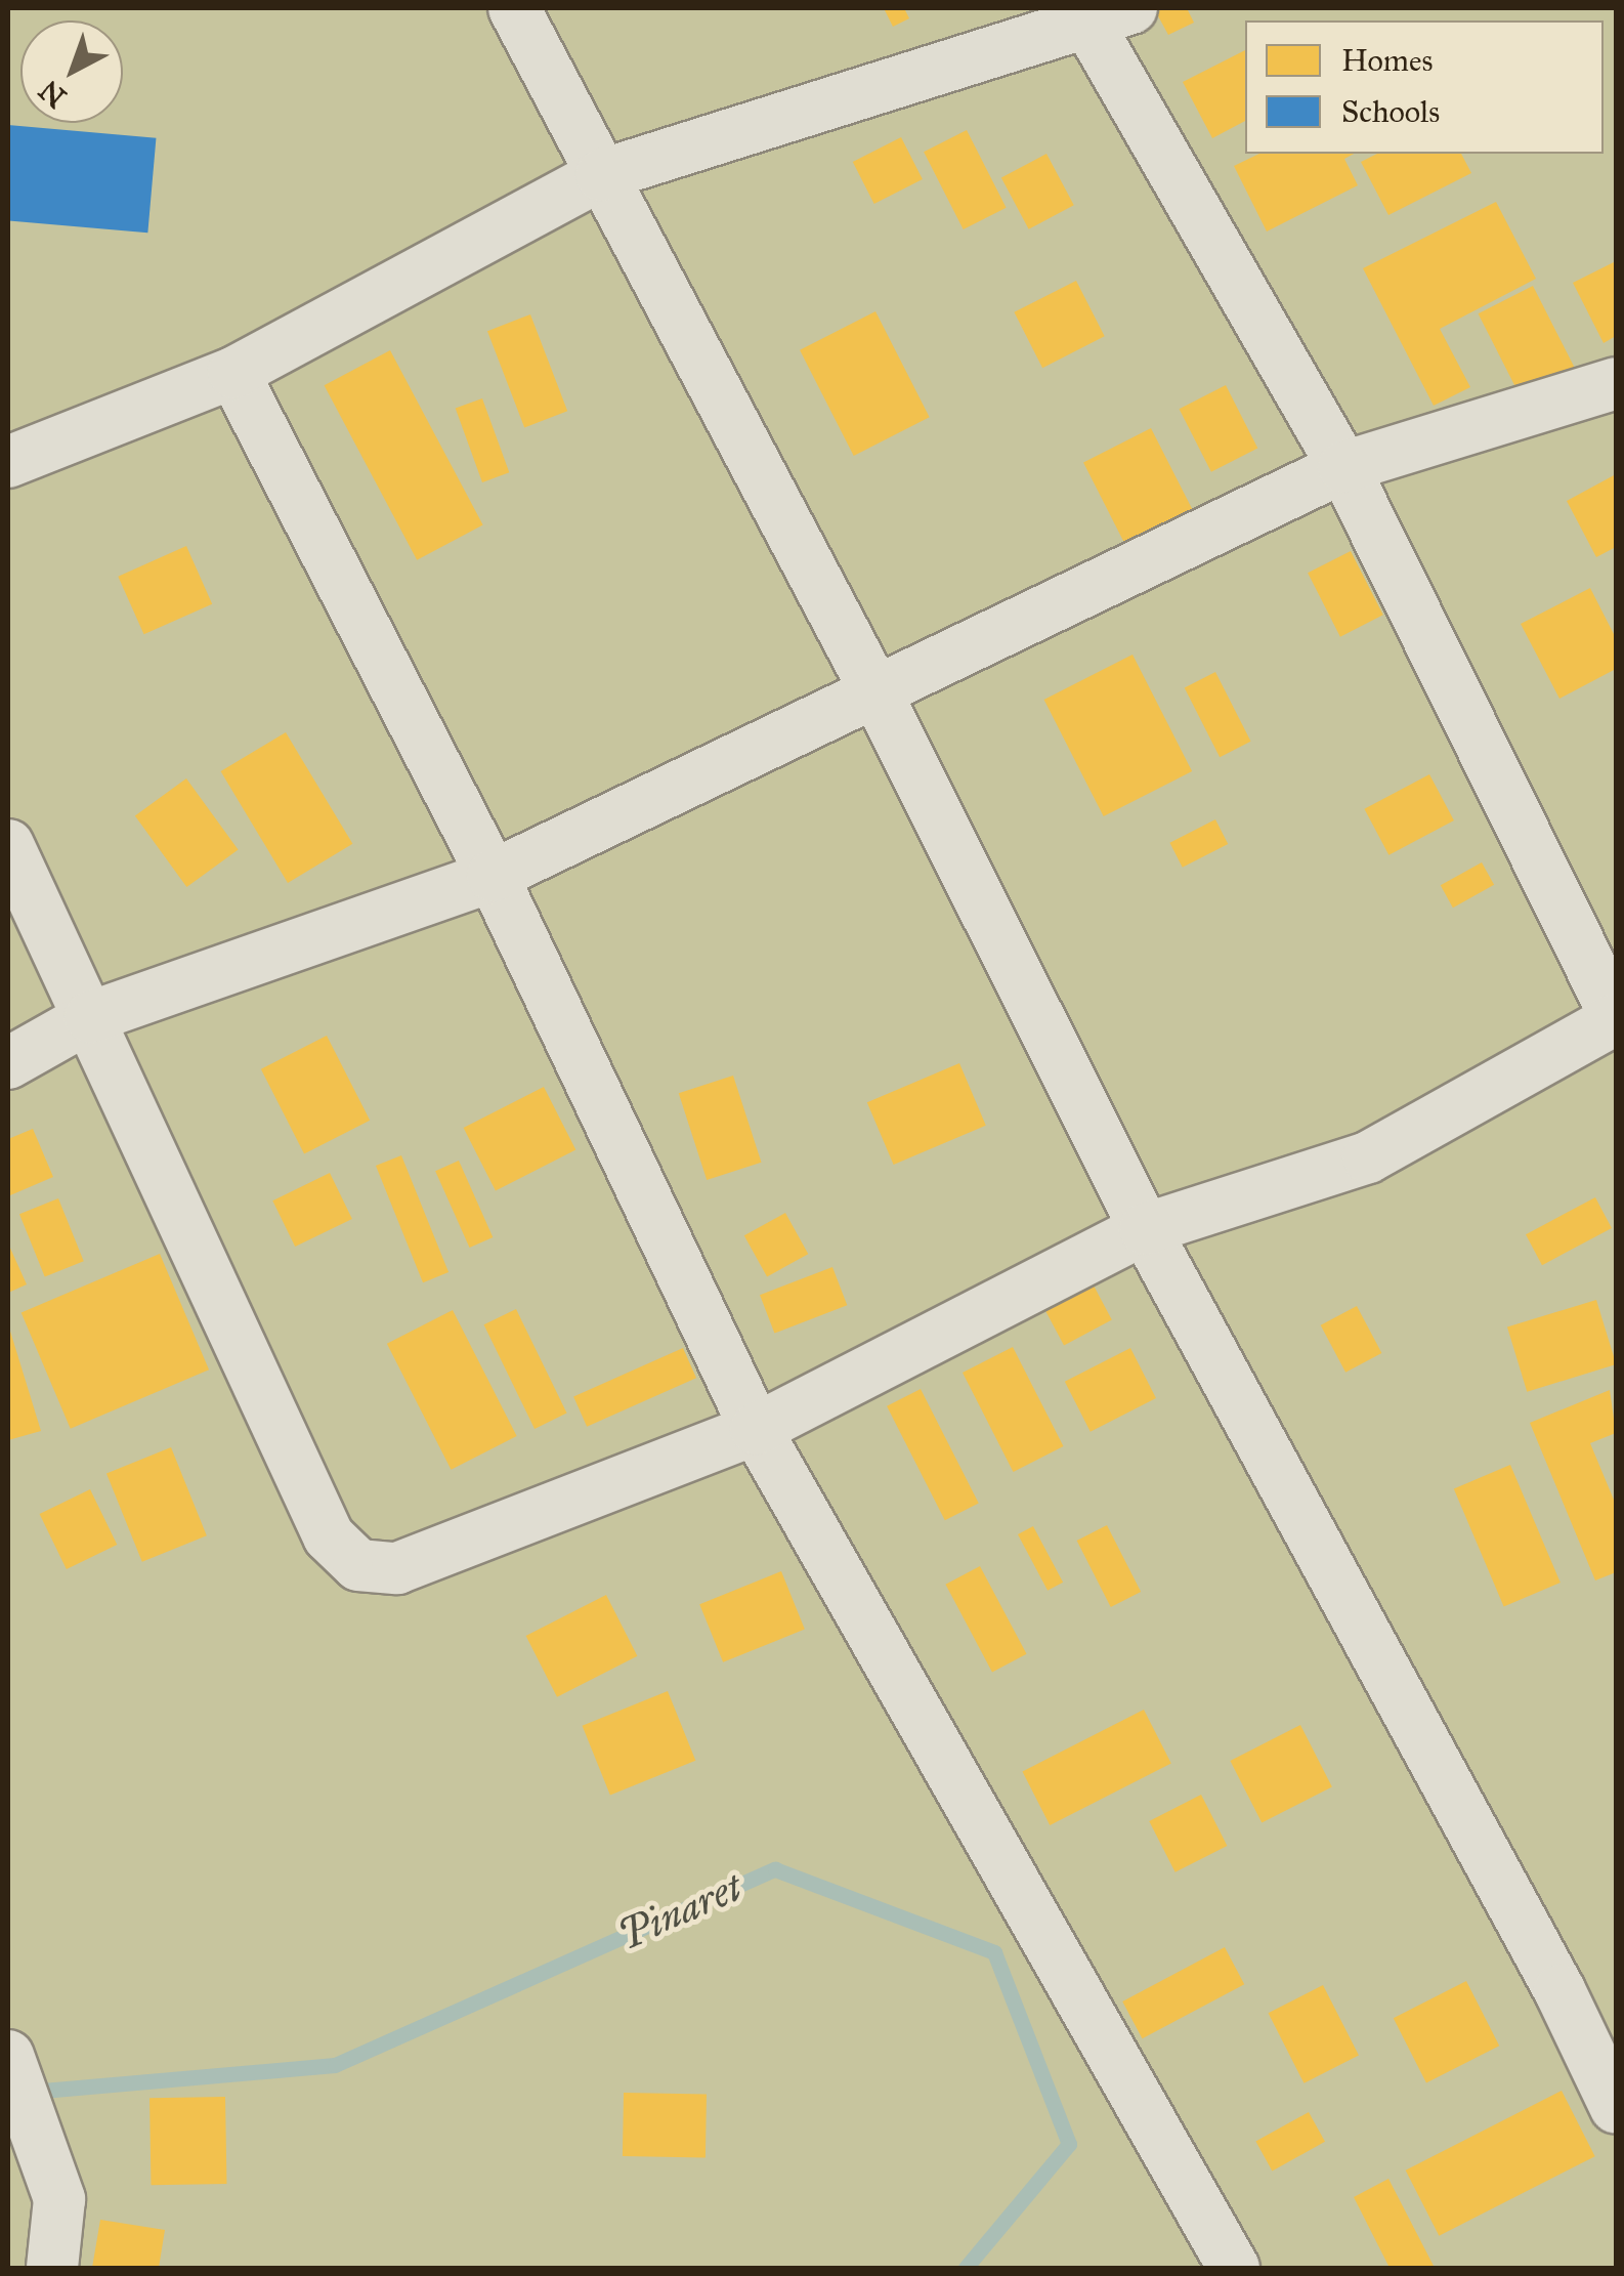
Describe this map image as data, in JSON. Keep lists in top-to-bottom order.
{
  "water": ["Pinaret"],
  "legend": ["Homes", "Schools"],
  "north": "bottom left"
}
